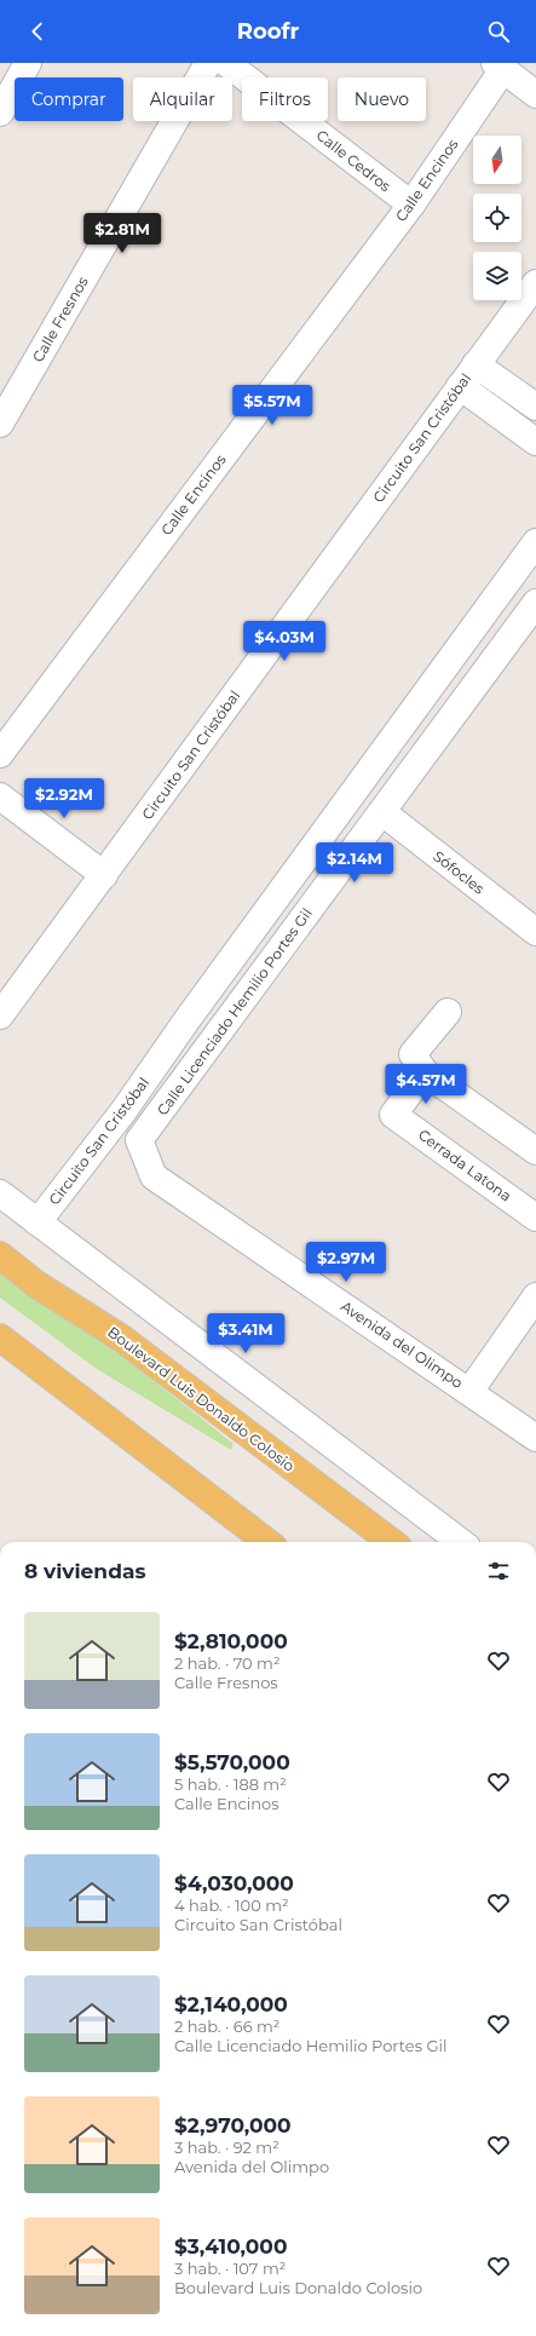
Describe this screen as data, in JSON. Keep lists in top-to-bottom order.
{
  "streets": {
    "main road": ["Boulevard Luis Donaldo Colosio"],
    "street": [
      "Calle Cedros",
      "Calle Encinos",
      "Calle Fresnos",
      "Circuito San Cristóbal",
      "Sófocles",
      "Calle Licenciado Hemilio Portes Gil",
      "Cerrada Latona",
      "Avenida del Olimpo"
    ]
  },
  "crossings": [
    ["Calle Cedros", "Calle Encinos"],
    ["Sófocles", "Calle Licenciado Hemilio Portes Gil"],
    ["Calle Licenciado Hemilio Portes Gil", "Avenida del Olimpo"]
  ],
  "north": "bottom",
  "page": {
    "header": "Roofr",
    "chip": [
      "Comprar",
      "Alquilar",
      "Filtros",
      "Nuevo"
    ],
    "price": [
      "$2.81M",
      "$5.57M",
      "$4.03M",
      "$2.92M",
      "$2.14M",
      "$4.57M",
      "$2.97M",
      "$3.41M"
    ],
    "heading": "8 viviendas",
    "list": [
      {
        "name": "$2,810,000",
        "note": "2 hab. · 70 m² · Calle Fresnos"
      },
      {
        "name": "$5,570,000",
        "note": "5 hab. · 188 m² · Calle Encinos"
      },
      {
        "name": "$4,030,000",
        "note": "4 hab. · 100 m² · Circuito San Cristóbal"
      },
      {
        "name": "$2,140,000",
        "note": "2 hab. · 66 m² · Calle Licenciado Hemilio Portes Gil"
      },
      {
        "name": "$2,970,000",
        "note": "3 hab. · 92 m² · Avenida del Olimpo"
      },
      {
        "name": "$3,410,000",
        "note": "3 hab. · 107 m² · Boulevard Luis Donaldo Colosio"
      }
    ]
  }
}
